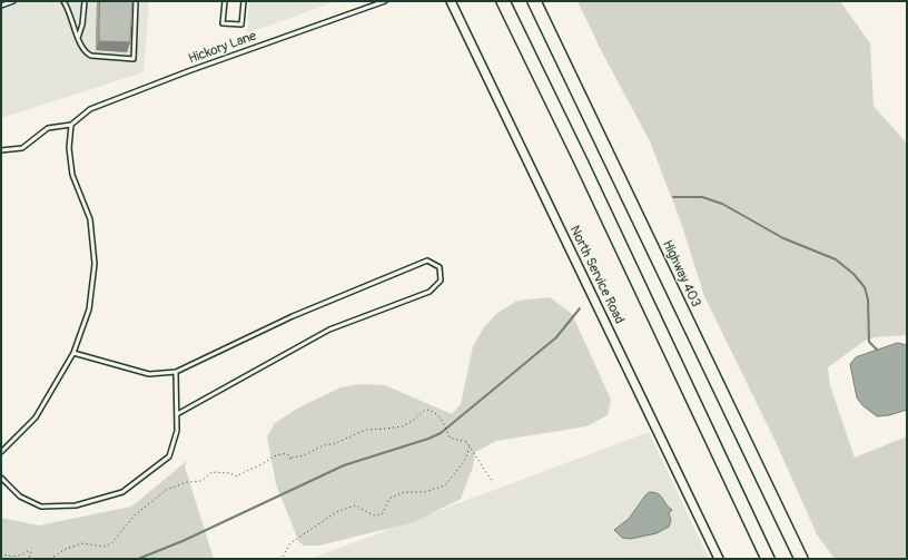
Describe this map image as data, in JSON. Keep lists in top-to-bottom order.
{
  "streets": {
    "highway": ["Highway 403"],
    "street": ["North Service Road"],
    "lane": ["Hickory Lane"]
  }
}
